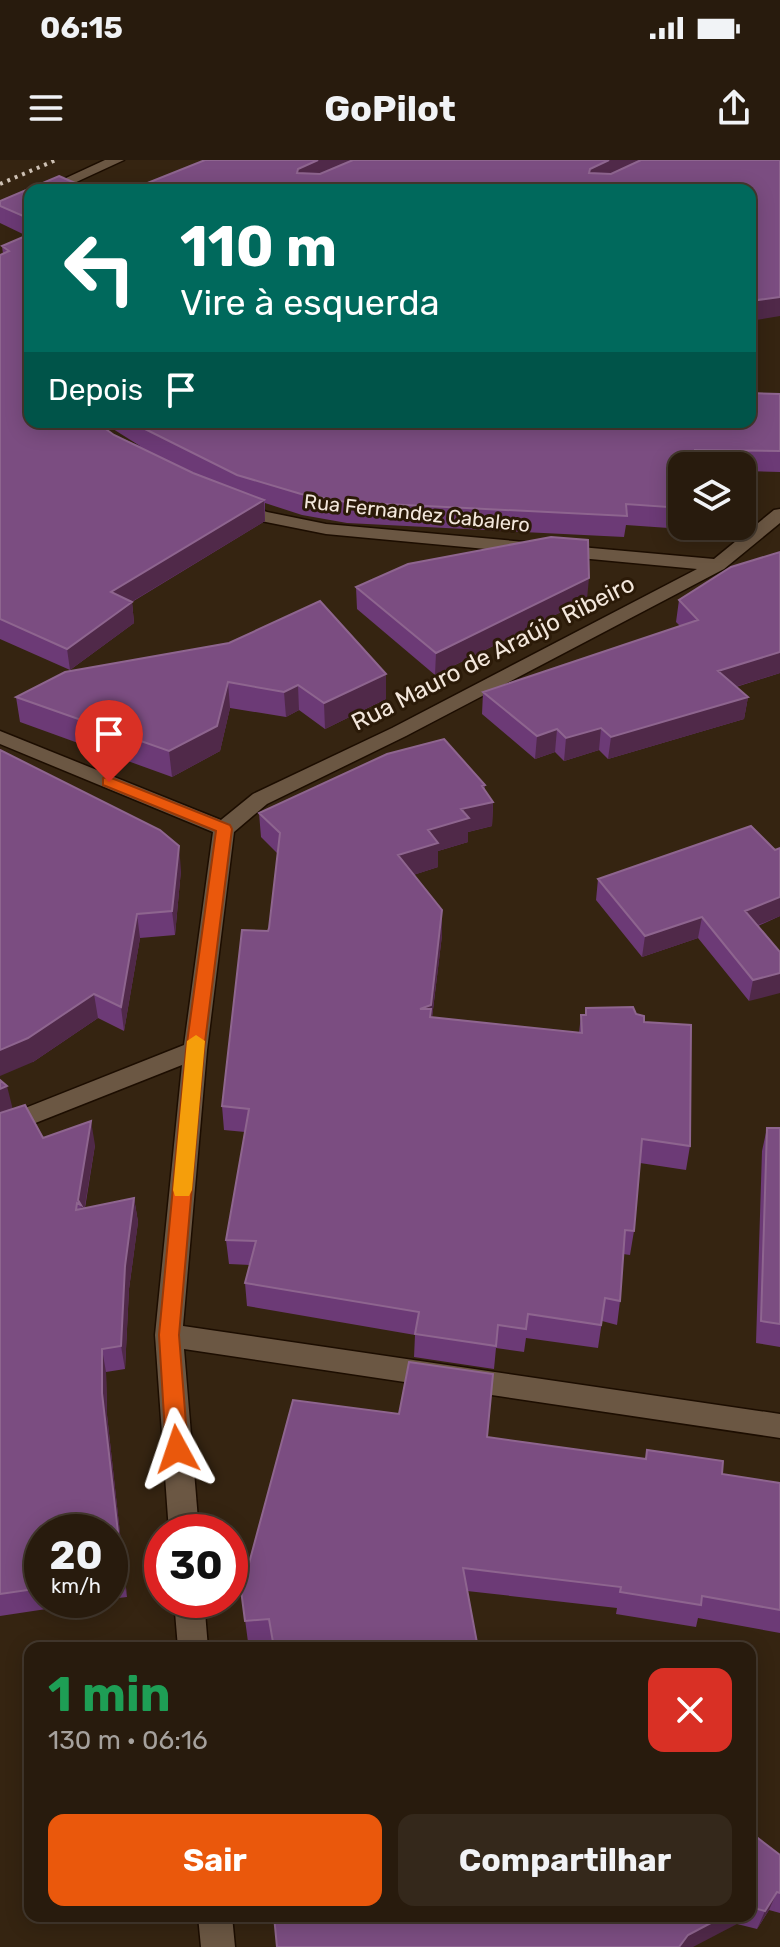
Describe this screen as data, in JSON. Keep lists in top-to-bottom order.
{
  "streets": {
    "street": ["Rua Fernandez Cabalero", "Rua Mauro de Araújo Ribeiro"]
  },
  "crossings": [
    ["Rua Fernandez Cabalero", "Rua Mauro de Araújo Ribeiro"]
  ],
  "page": {
    "status": "06:15",
    "header": "GoPilot",
    "turn": ["110 m", "Vire à esquerda"],
    "then": "Depois",
    "speed": "20 km/h",
    "limit": "30",
    "heading": ["1 min", "130 m · 06:16"],
    "buttons": ["Sair", "Compartilhar"]
  }
}
